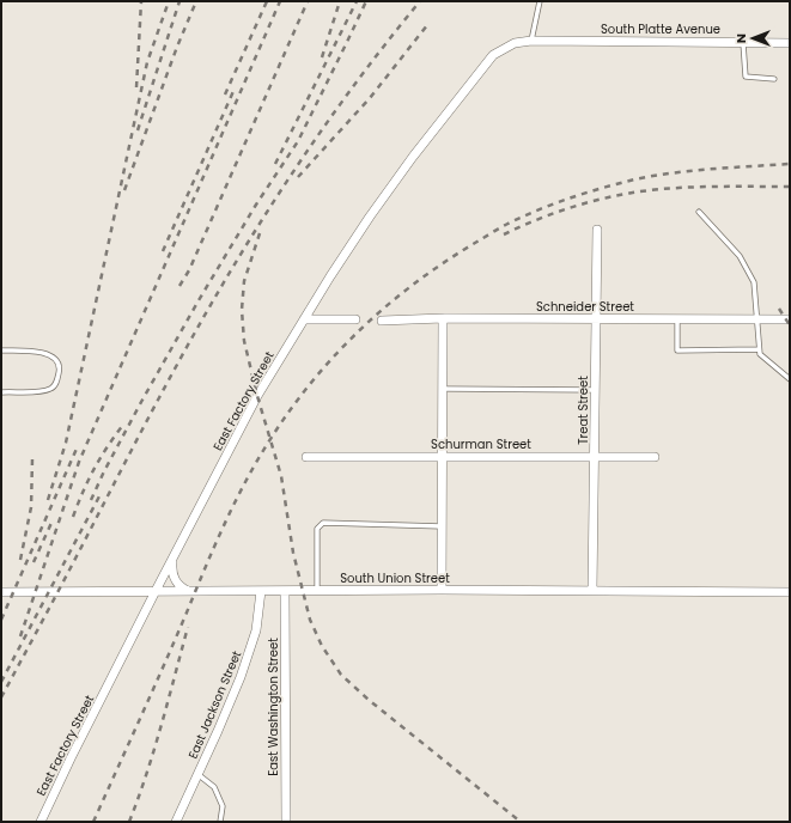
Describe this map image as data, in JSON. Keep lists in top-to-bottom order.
{
  "streets": {
    "street": [
      "South Platte Avenue",
      "Schneider Street",
      "East Factory Street",
      "Treat Street",
      "Schurman Street",
      "South Union Street",
      "East Jackson Street",
      "East Washington Street"
    ]
  },
  "crossings": [
    ["South Platte Avenue", "East Factory Street"],
    ["Schneider Street", "Treat Street"],
    ["East Factory Street", "South Union Street"],
    ["Treat Street", "Schurman Street"],
    ["Treat Street", "South Union Street"],
    ["South Union Street", "East Jackson Street"],
    ["South Union Street", "East Washington Street"]
  ],
  "north": "left"
}
